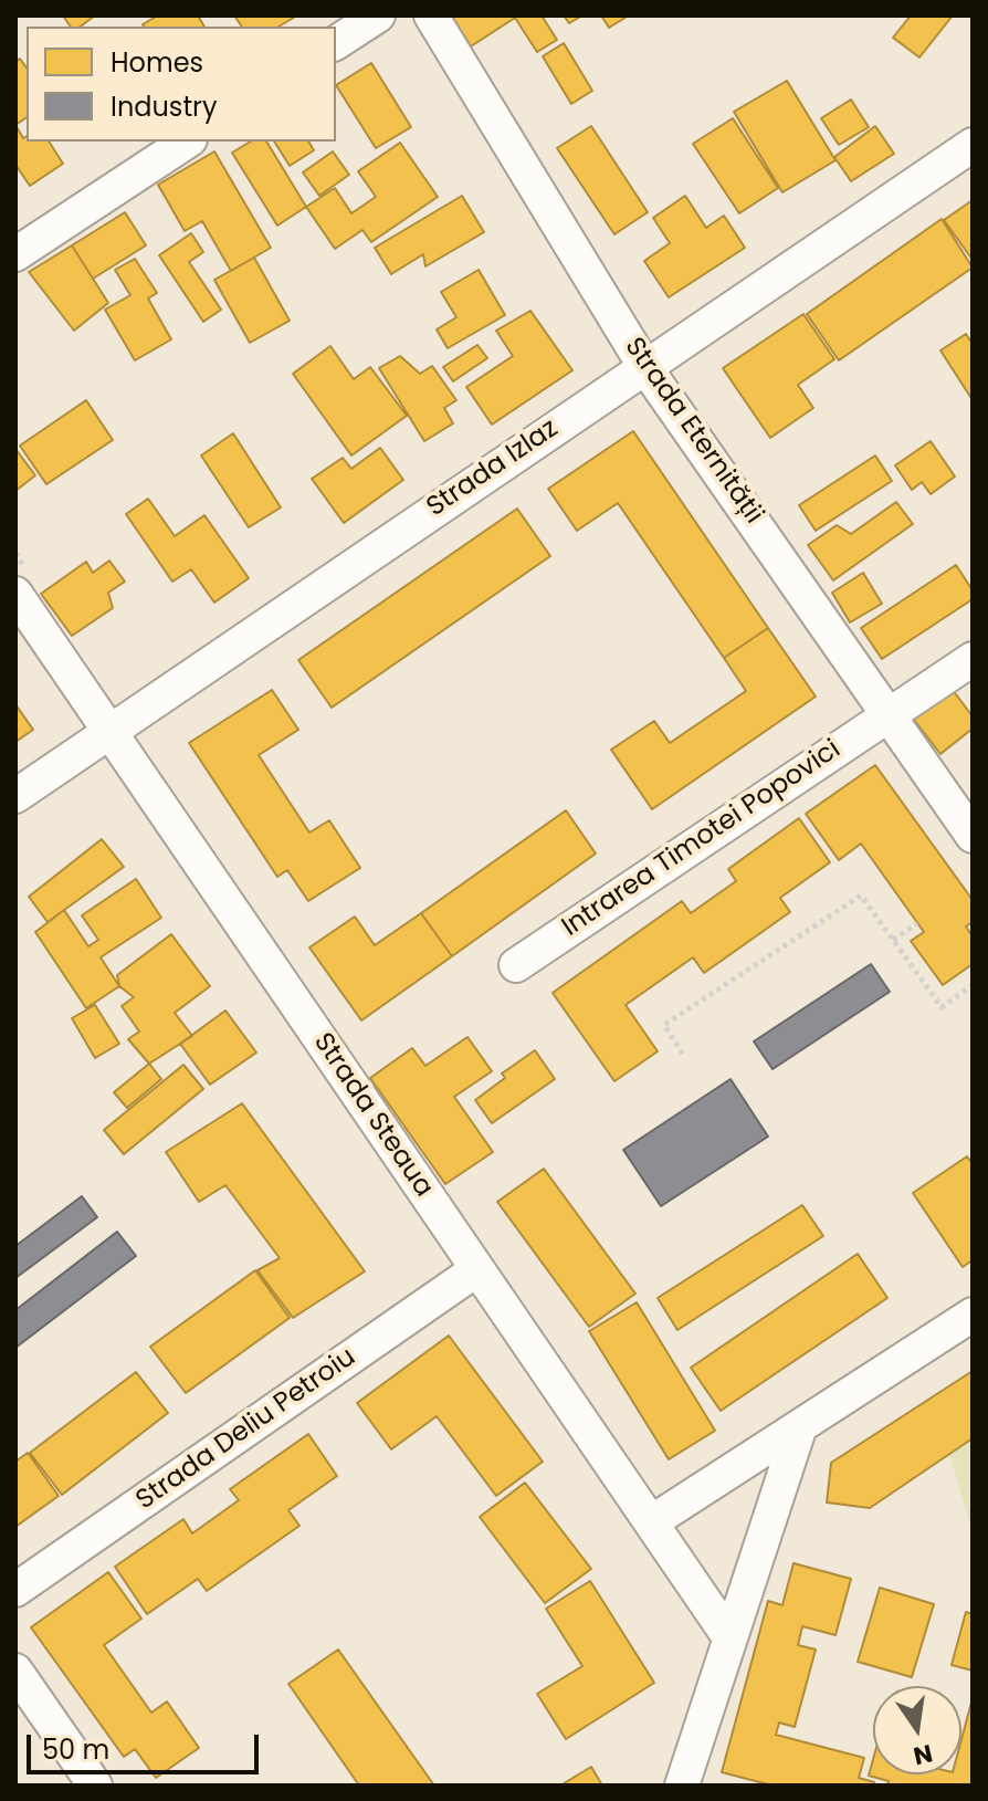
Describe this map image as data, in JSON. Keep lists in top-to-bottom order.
{
  "streets": {
    "street": [
      "Strada Eternității",
      "Strada Izlaz",
      "Intrarea Timotei Popovici",
      "Strada Steaua",
      "Strada Deliu Petroiu"
    ]
  },
  "crossings": [
    ["Strada Eternității", "Strada Izlaz"],
    ["Strada Eternității", "Intrarea Timotei Popovici"],
    ["Strada Izlaz", "Strada Steaua"],
    ["Strada Steaua", "Strada Deliu Petroiu"]
  ],
  "legend": ["Homes", "Industry"],
  "scale_bar": "50 m",
  "north": "bottom"
}
